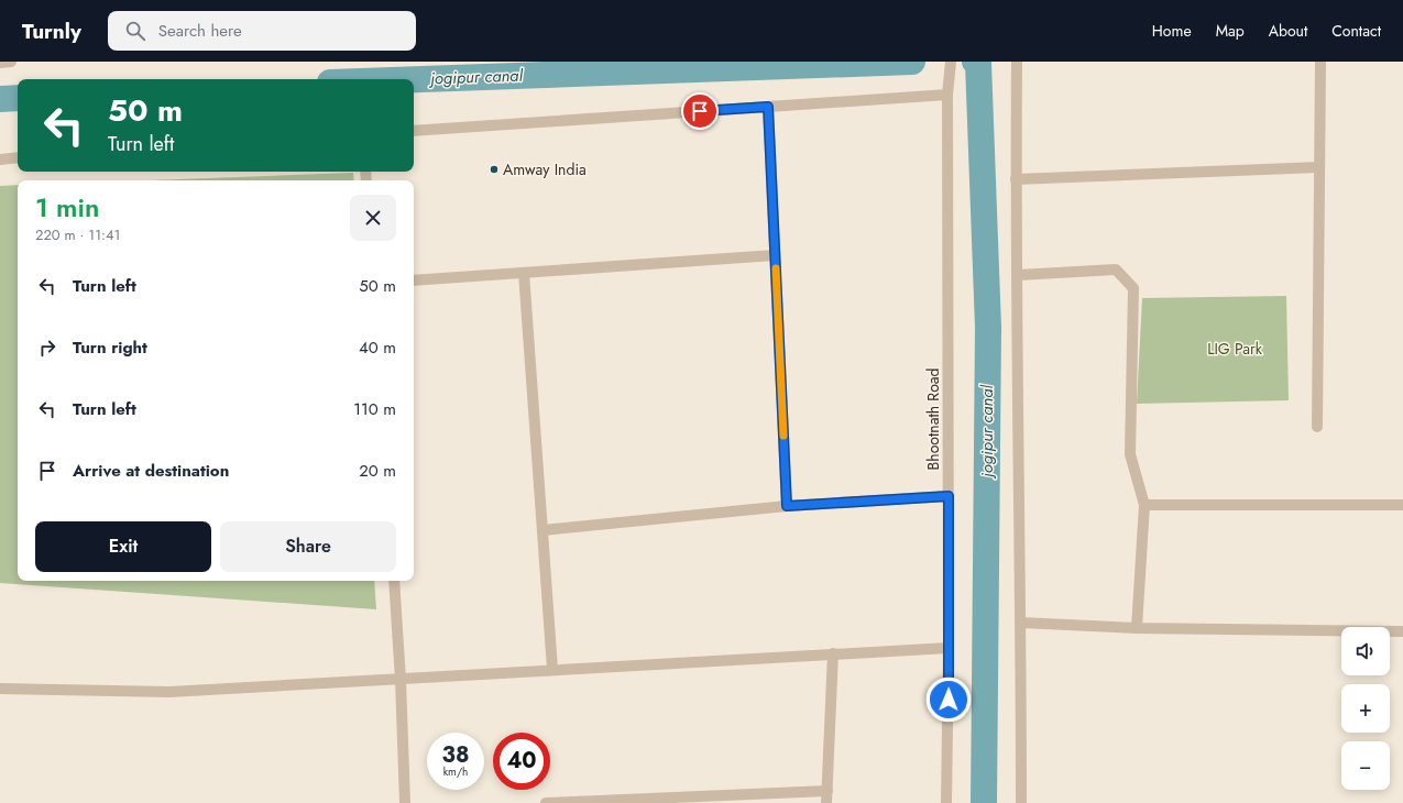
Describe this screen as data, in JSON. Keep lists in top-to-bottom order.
{
  "streets": {
    "street": ["Bhootnath Road"]
  },
  "water": ["jogipur canal"],
  "parks": ["LIG Park"],
  "places": ["Amway India"],
  "page": {
    "header": "Turnly",
    "search": "Search here",
    "nav": [
      "Home",
      "Map",
      "About",
      "Contact"
    ],
    "turn": ["50 m", "Turn left"],
    "heading": ["1 min", "220 m · 11:41"],
    "list": [
      {
        "name": "Turn left",
        "value": "50 m"
      },
      {
        "name": "Turn right",
        "value": "40 m"
      },
      {
        "name": "Turn left",
        "value": "110 m"
      },
      {
        "name": "Arrive at destination",
        "value": "20 m"
      }
    ],
    "buttons": ["Exit", "Share"],
    "map_buttons": ["+", "−"],
    "speed": "38 km/h",
    "limit": "40"
  }
}
